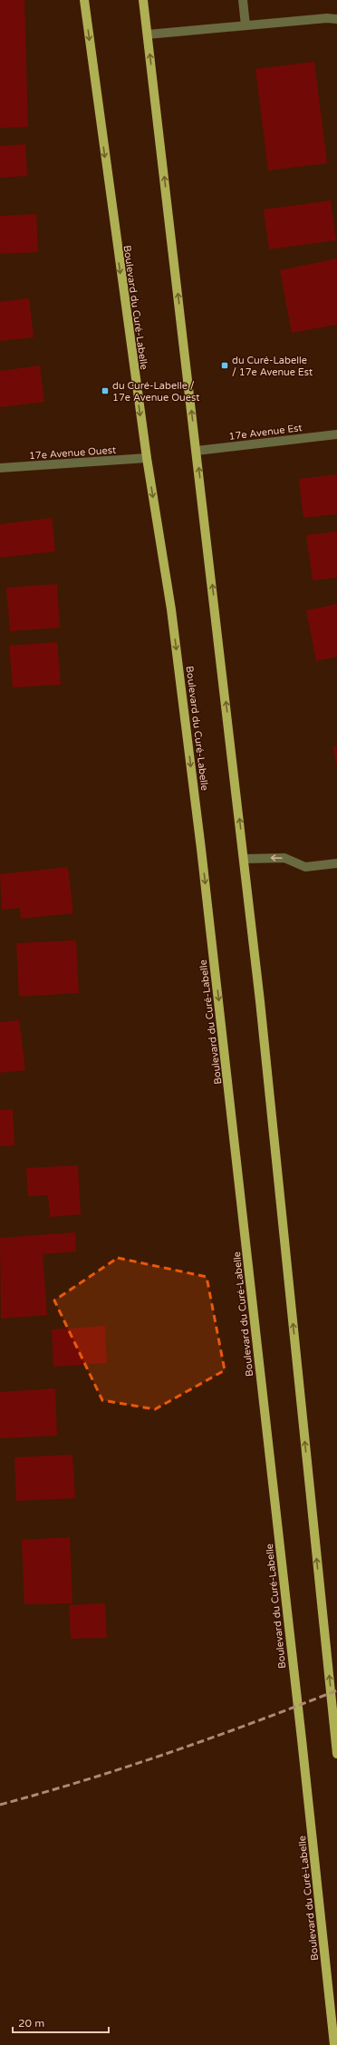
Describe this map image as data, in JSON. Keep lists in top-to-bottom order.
{
  "streets": {
    "main road": ["Boulevard du Curé-Labelle"],
    "street": ["17e Avenue Est", "17e Avenue Ouest"]
  },
  "crossings": [
    ["Boulevard du Curé-Labelle", "17e Avenue Ouest"]
  ],
  "places": {
    "transit": ["du Curé-Labelle / 17e Avenue Est", "du Curé-Labelle / 17e Avenue Ouest"]
  },
  "scale_bar": "20 m"
}
